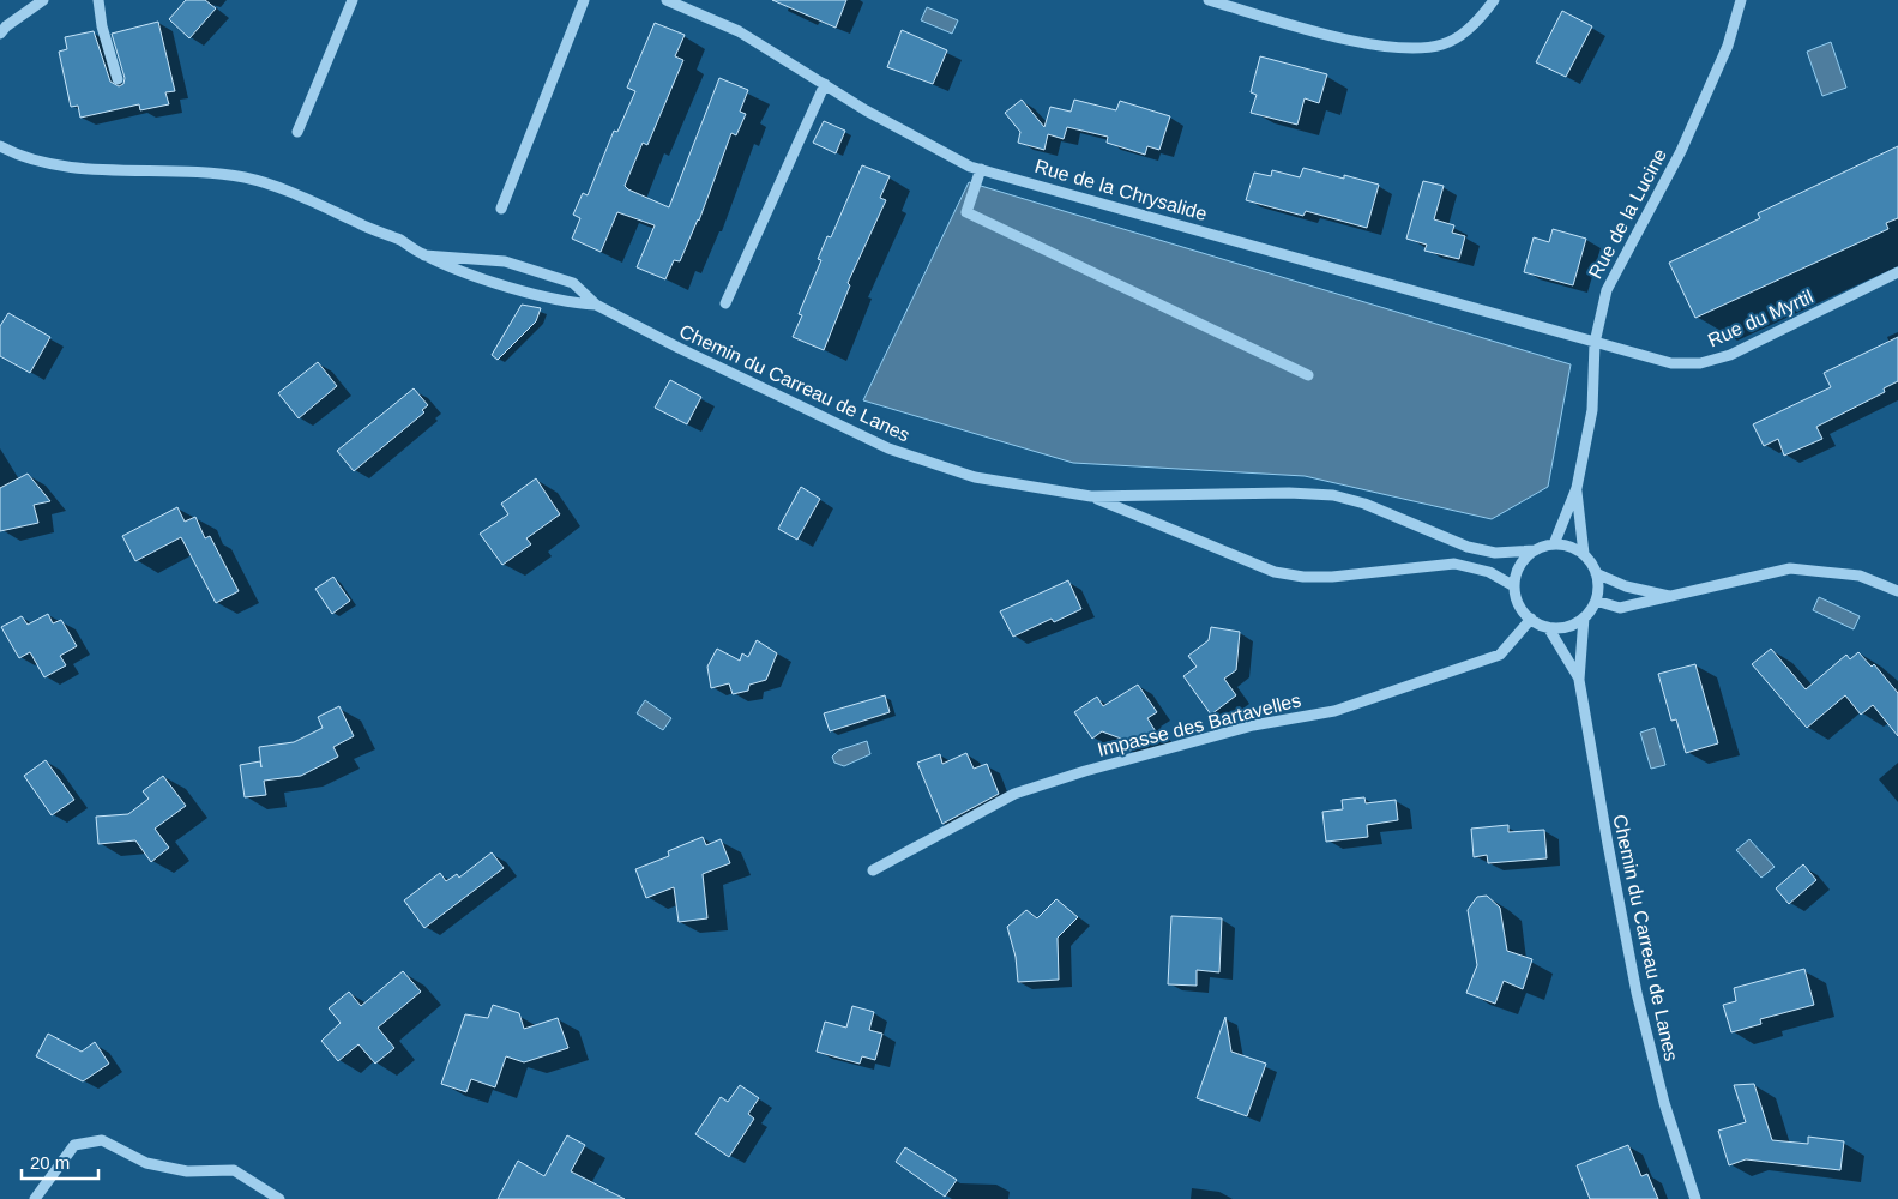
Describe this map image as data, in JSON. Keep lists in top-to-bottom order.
{
  "streets": {
    "street": [
      "Rue de la Chrysalide",
      "Rue de la Lucine",
      "Rue du Myrtil",
      "Chemin du Carreau de Lanes",
      "Impasse des Bartavelles"
    ]
  },
  "crossings": [
    ["Rue de la Chrysalide", "Rue de la Lucine"],
    ["Rue de la Chrysalide", "Rue du Myrtil"],
    ["Rue de la Lucine", "Rue du Myrtil"],
    ["Rue de la Lucine", "Chemin du Carreau de Lanes"],
    ["Rue de la Lucine", "Impasse des Bartavelles"],
    ["Chemin du Carreau de Lanes", "Impasse des Bartavelles"]
  ],
  "scale_bar": "20 m"
}
